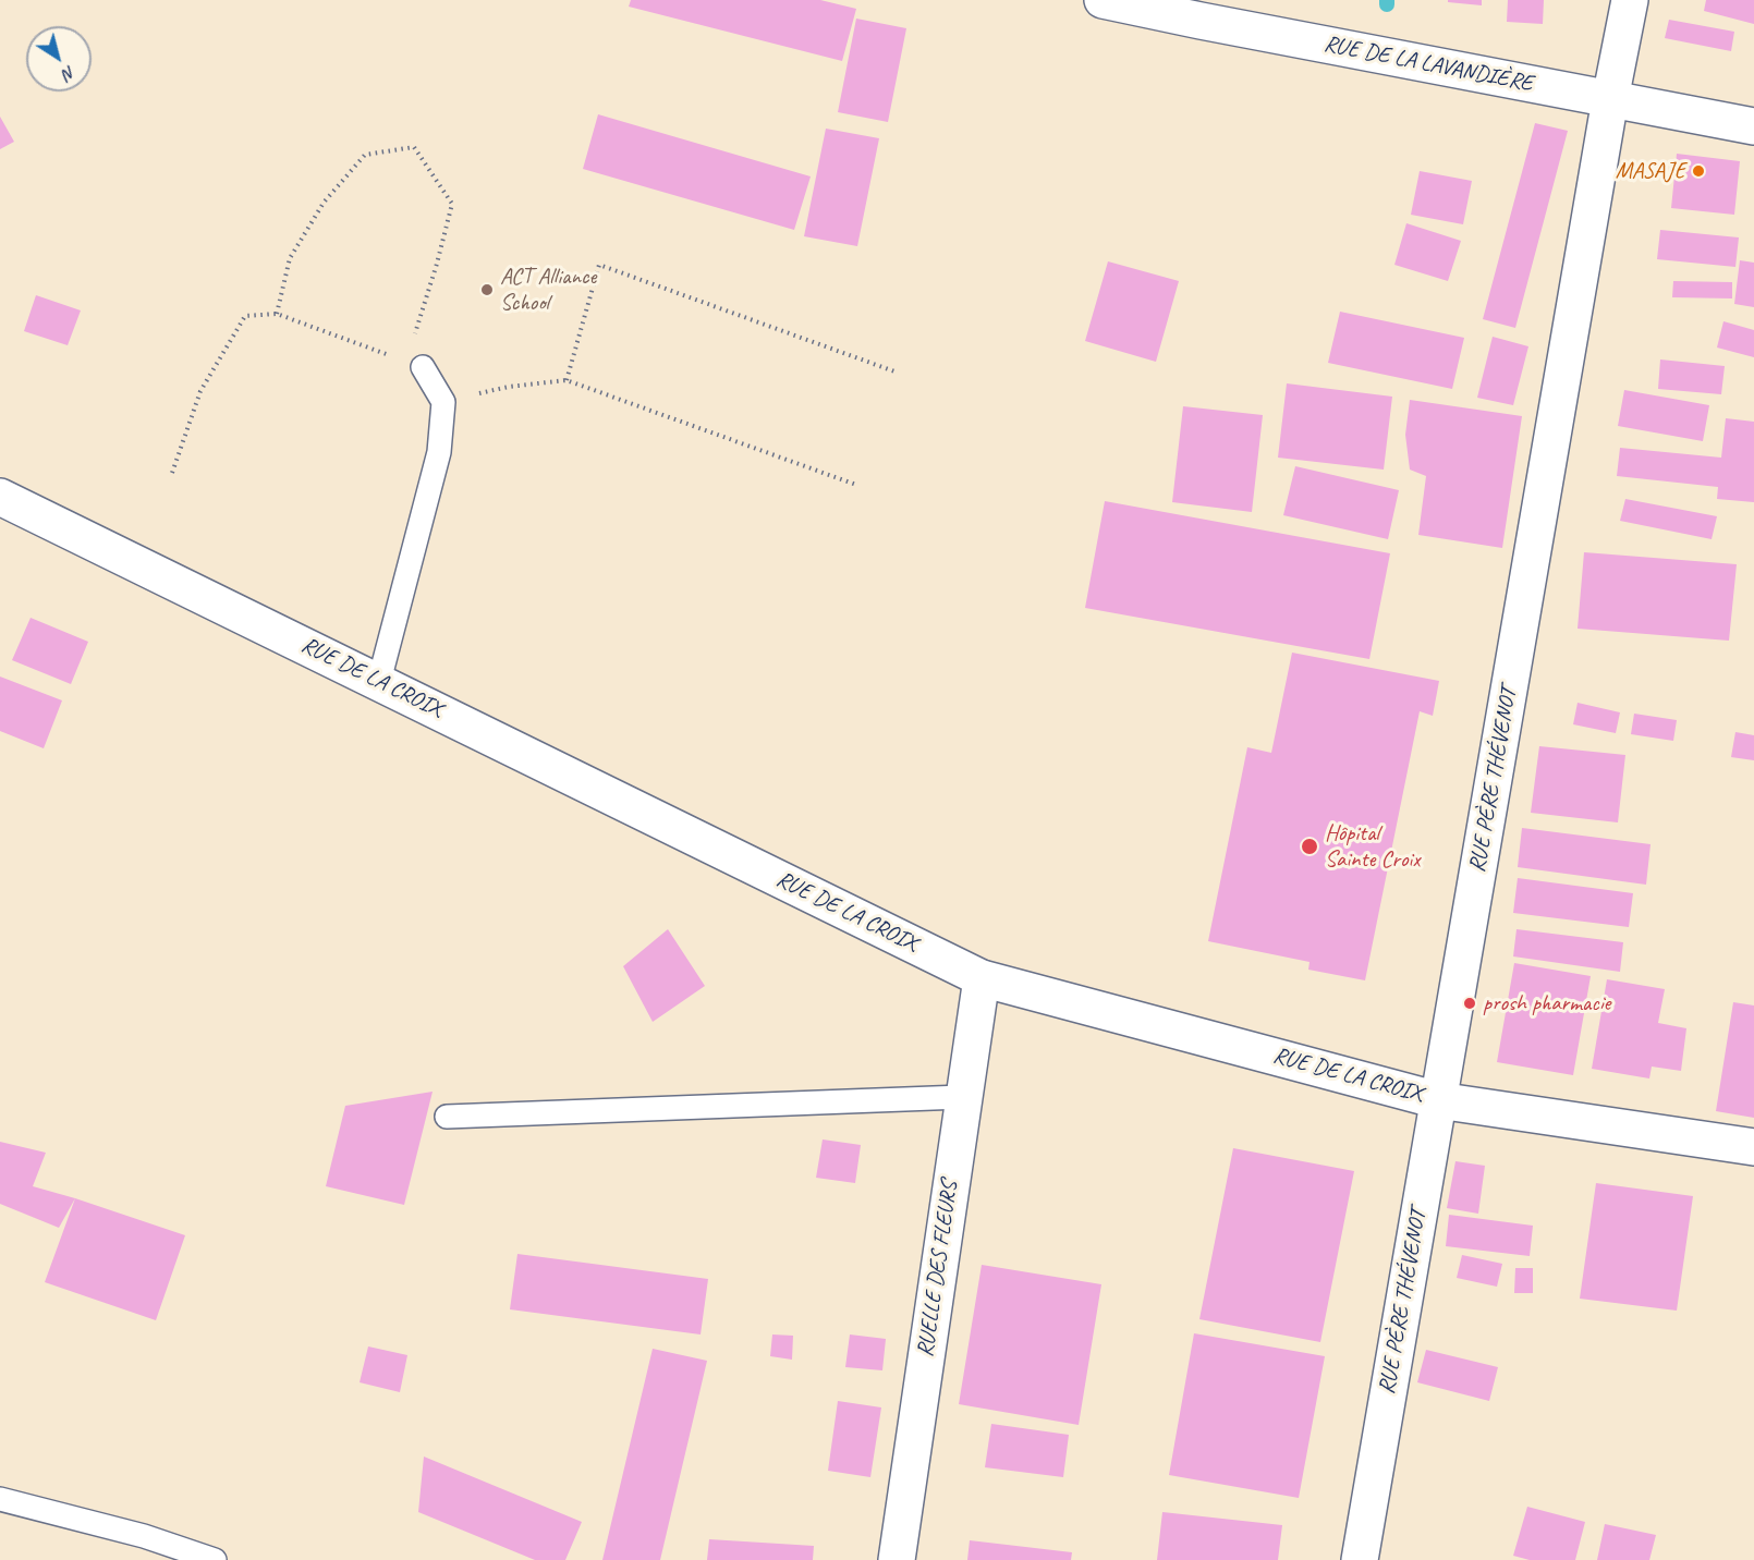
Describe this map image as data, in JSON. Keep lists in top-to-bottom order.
{
  "streets": {
    "street": [
      "RUE DE LA LAVANDIÈRE",
      "RUE DE LA CROIX",
      "RUE PÈRE THÉVENOT",
      "RUELLE DES FLEURS"
    ]
  },
  "crossings": [
    ["RUE DE LA LAVANDIÈRE", "RUE PÈRE THÉVENOT"],
    ["RUE DE LA CROIX", "RUE PÈRE THÉVENOT"],
    ["RUE DE LA CROIX", "RUELLE DES FLEURS"]
  ],
  "places": [
    "MASAJE",
    "ACT Alliance School",
    "Hôpital Sainte Croix",
    "prosh pharmacie"
  ],
  "north": "bottom right"
}
